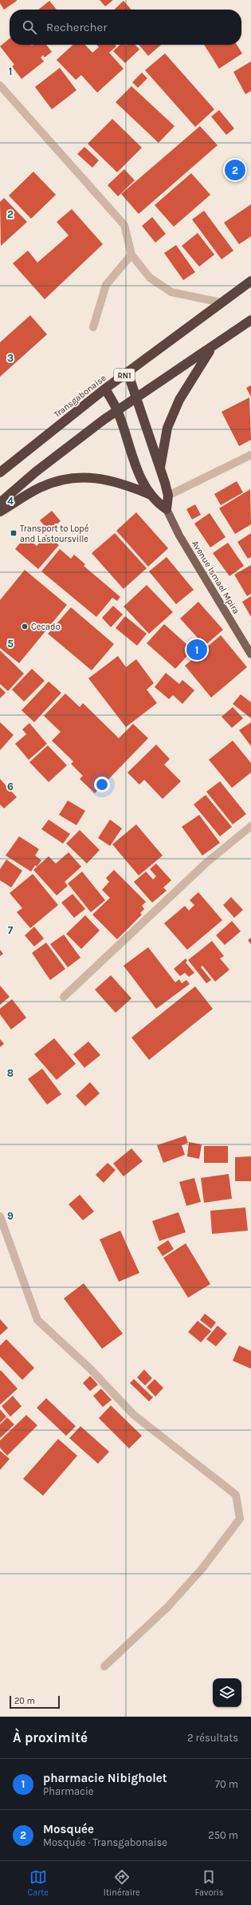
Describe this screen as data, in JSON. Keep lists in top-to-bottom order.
{
  "streets": {
    "highway": ["RN1", "Transgabonaise"],
    "main road": ["Avenue Ismael Mpira"]
  },
  "places": {
    "transit": ["Transport to Lopé and Lastoursville"],
    "other": ["Cecado"]
  },
  "scale_bar": "20 m",
  "page": {
    "search": "Rechercher",
    "pins": ["2", "1"],
    "scale": "20 m",
    "heading": ["À proximité", "2 résultats"],
    "list": [
      {
        "mark": "1",
        "name": "pharmacie Nibigholet",
        "note": "Pharmacie",
        "value": "70 m"
      },
      {
        "mark": "2",
        "name": "Mosquée",
        "note": "Mosquée · Transgabonaise",
        "value": "250 m"
      }
    ],
    "nav": ["Carte", "Itinéraire", "Favoris"]
  },
  "grid": {
    "rows": [
      "1",
      "2",
      "3",
      "4",
      "5",
      "6",
      "7",
      "8",
      "9"
    ]
  }
}
